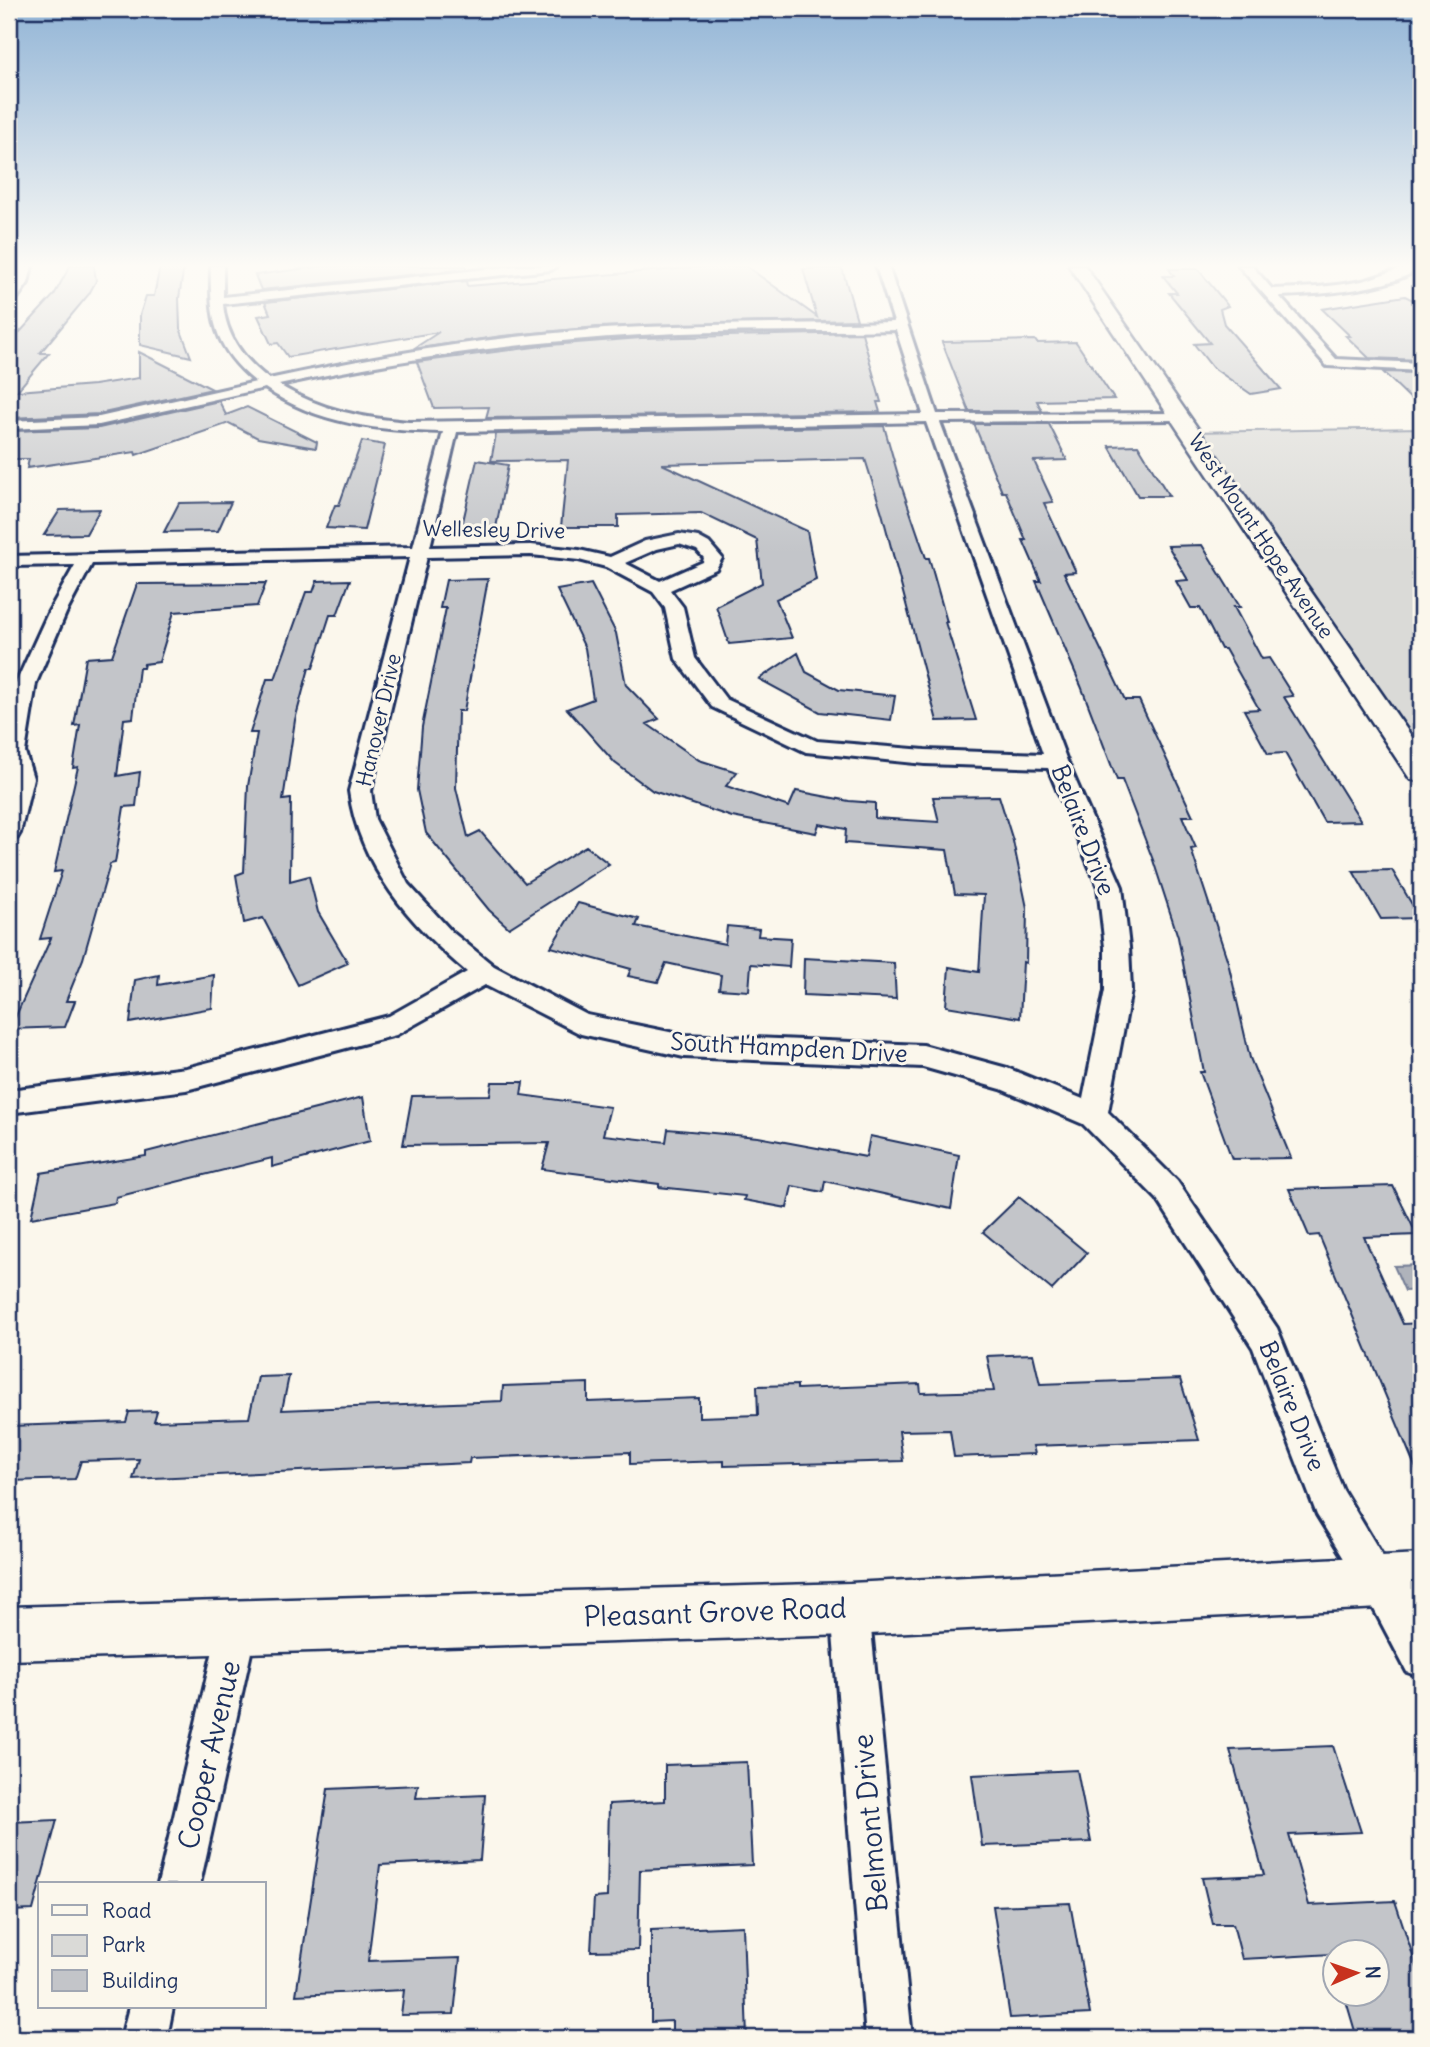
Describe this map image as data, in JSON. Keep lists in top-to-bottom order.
{
  "streets": {
    "street": [
      "Wellesley Drive",
      "West Mount Hope Avenue",
      "Hanover Drive",
      "Belaire Drive",
      "South Hampden Drive",
      "Pleasant Grove Road",
      "Cooper Avenue",
      "Belmont Drive"
    ]
  },
  "crossings": [
    ["Wellesley Drive", "Hanover Drive"],
    ["Hanover Drive", "South Hampden Drive"],
    ["Belaire Drive", "South Hampden Drive"],
    ["Belaire Drive", "Pleasant Grove Road"],
    ["Pleasant Grove Road", "Cooper Avenue"],
    ["Pleasant Grove Road", "Belmont Drive"]
  ],
  "legend": ["Road", "Park", "Building"],
  "north": "right"
}
